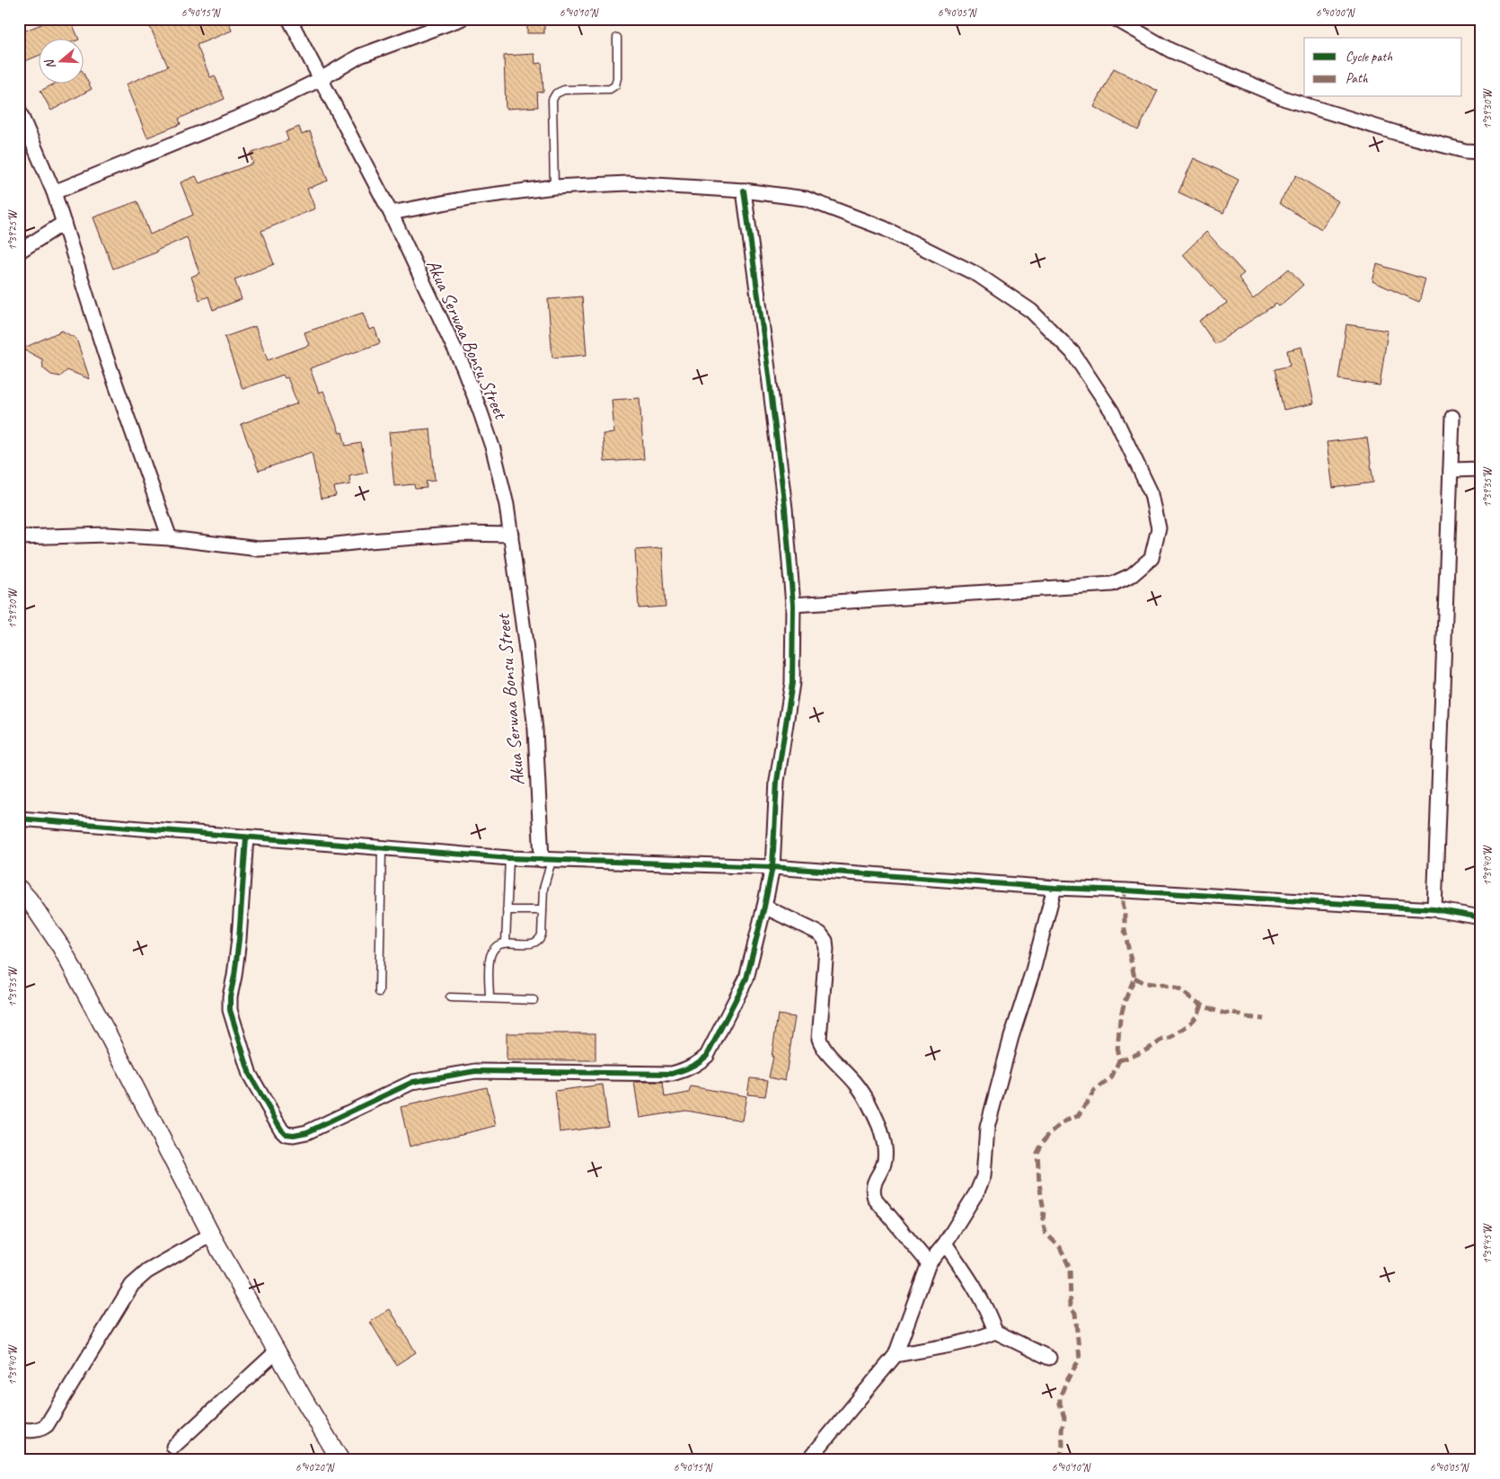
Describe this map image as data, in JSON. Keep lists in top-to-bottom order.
{
  "streets": {
    "street": ["Akua Serwaa Bonsu Street"]
  },
  "legend": ["Cycle path", "Path"],
  "north": "left",
  "coordinates": [
    "6°40'15\"N",
    "6°40'10\"N",
    "6°40'05\"N",
    "6°40'00\"N",
    "1°39'30\"W",
    "1°39'25\"W",
    "1°39'35\"W",
    "1°39'40\"W",
    "1°39'45\"W",
    "6°40'20\"N"
  ]
}
